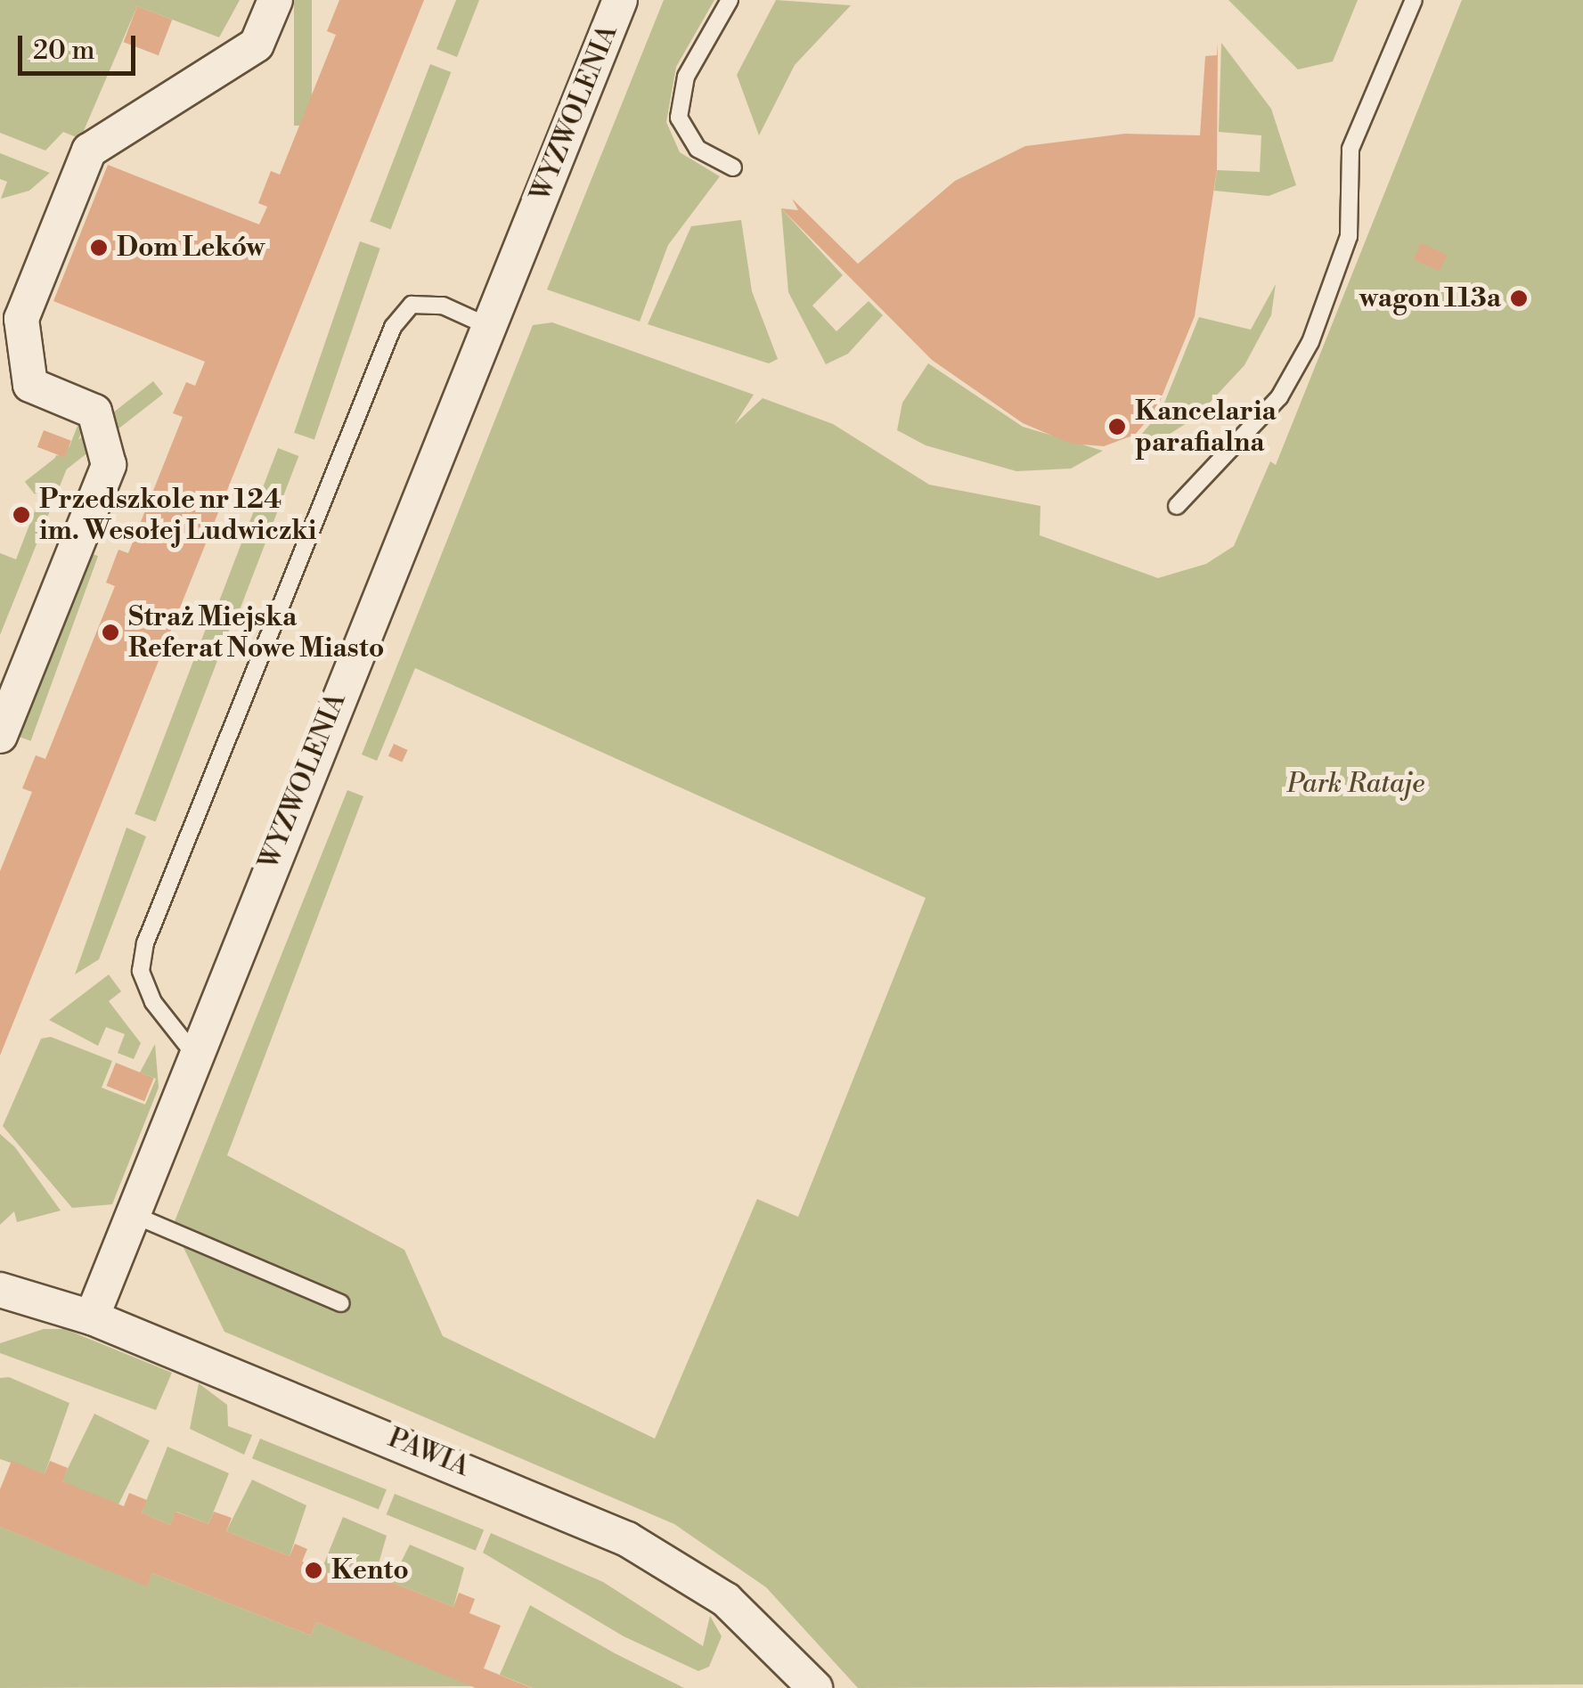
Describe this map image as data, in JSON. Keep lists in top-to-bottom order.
{
  "streets": {
    "street": ["WYZWOLENIA", "PAWIA"]
  },
  "crossings": [
    ["WYZWOLENIA", "PAWIA"]
  ],
  "parks": ["Park Rataje"],
  "places": [
    "Dom Leków",
    "wagon 113a",
    "Kancelaria parafialna",
    "Przedszkole nr 124 im. Wesołej Ludwiczki",
    "Straż Miejska Referat Nowe Miasto",
    "Kento"
  ],
  "scale_bar": "20 m"
}
